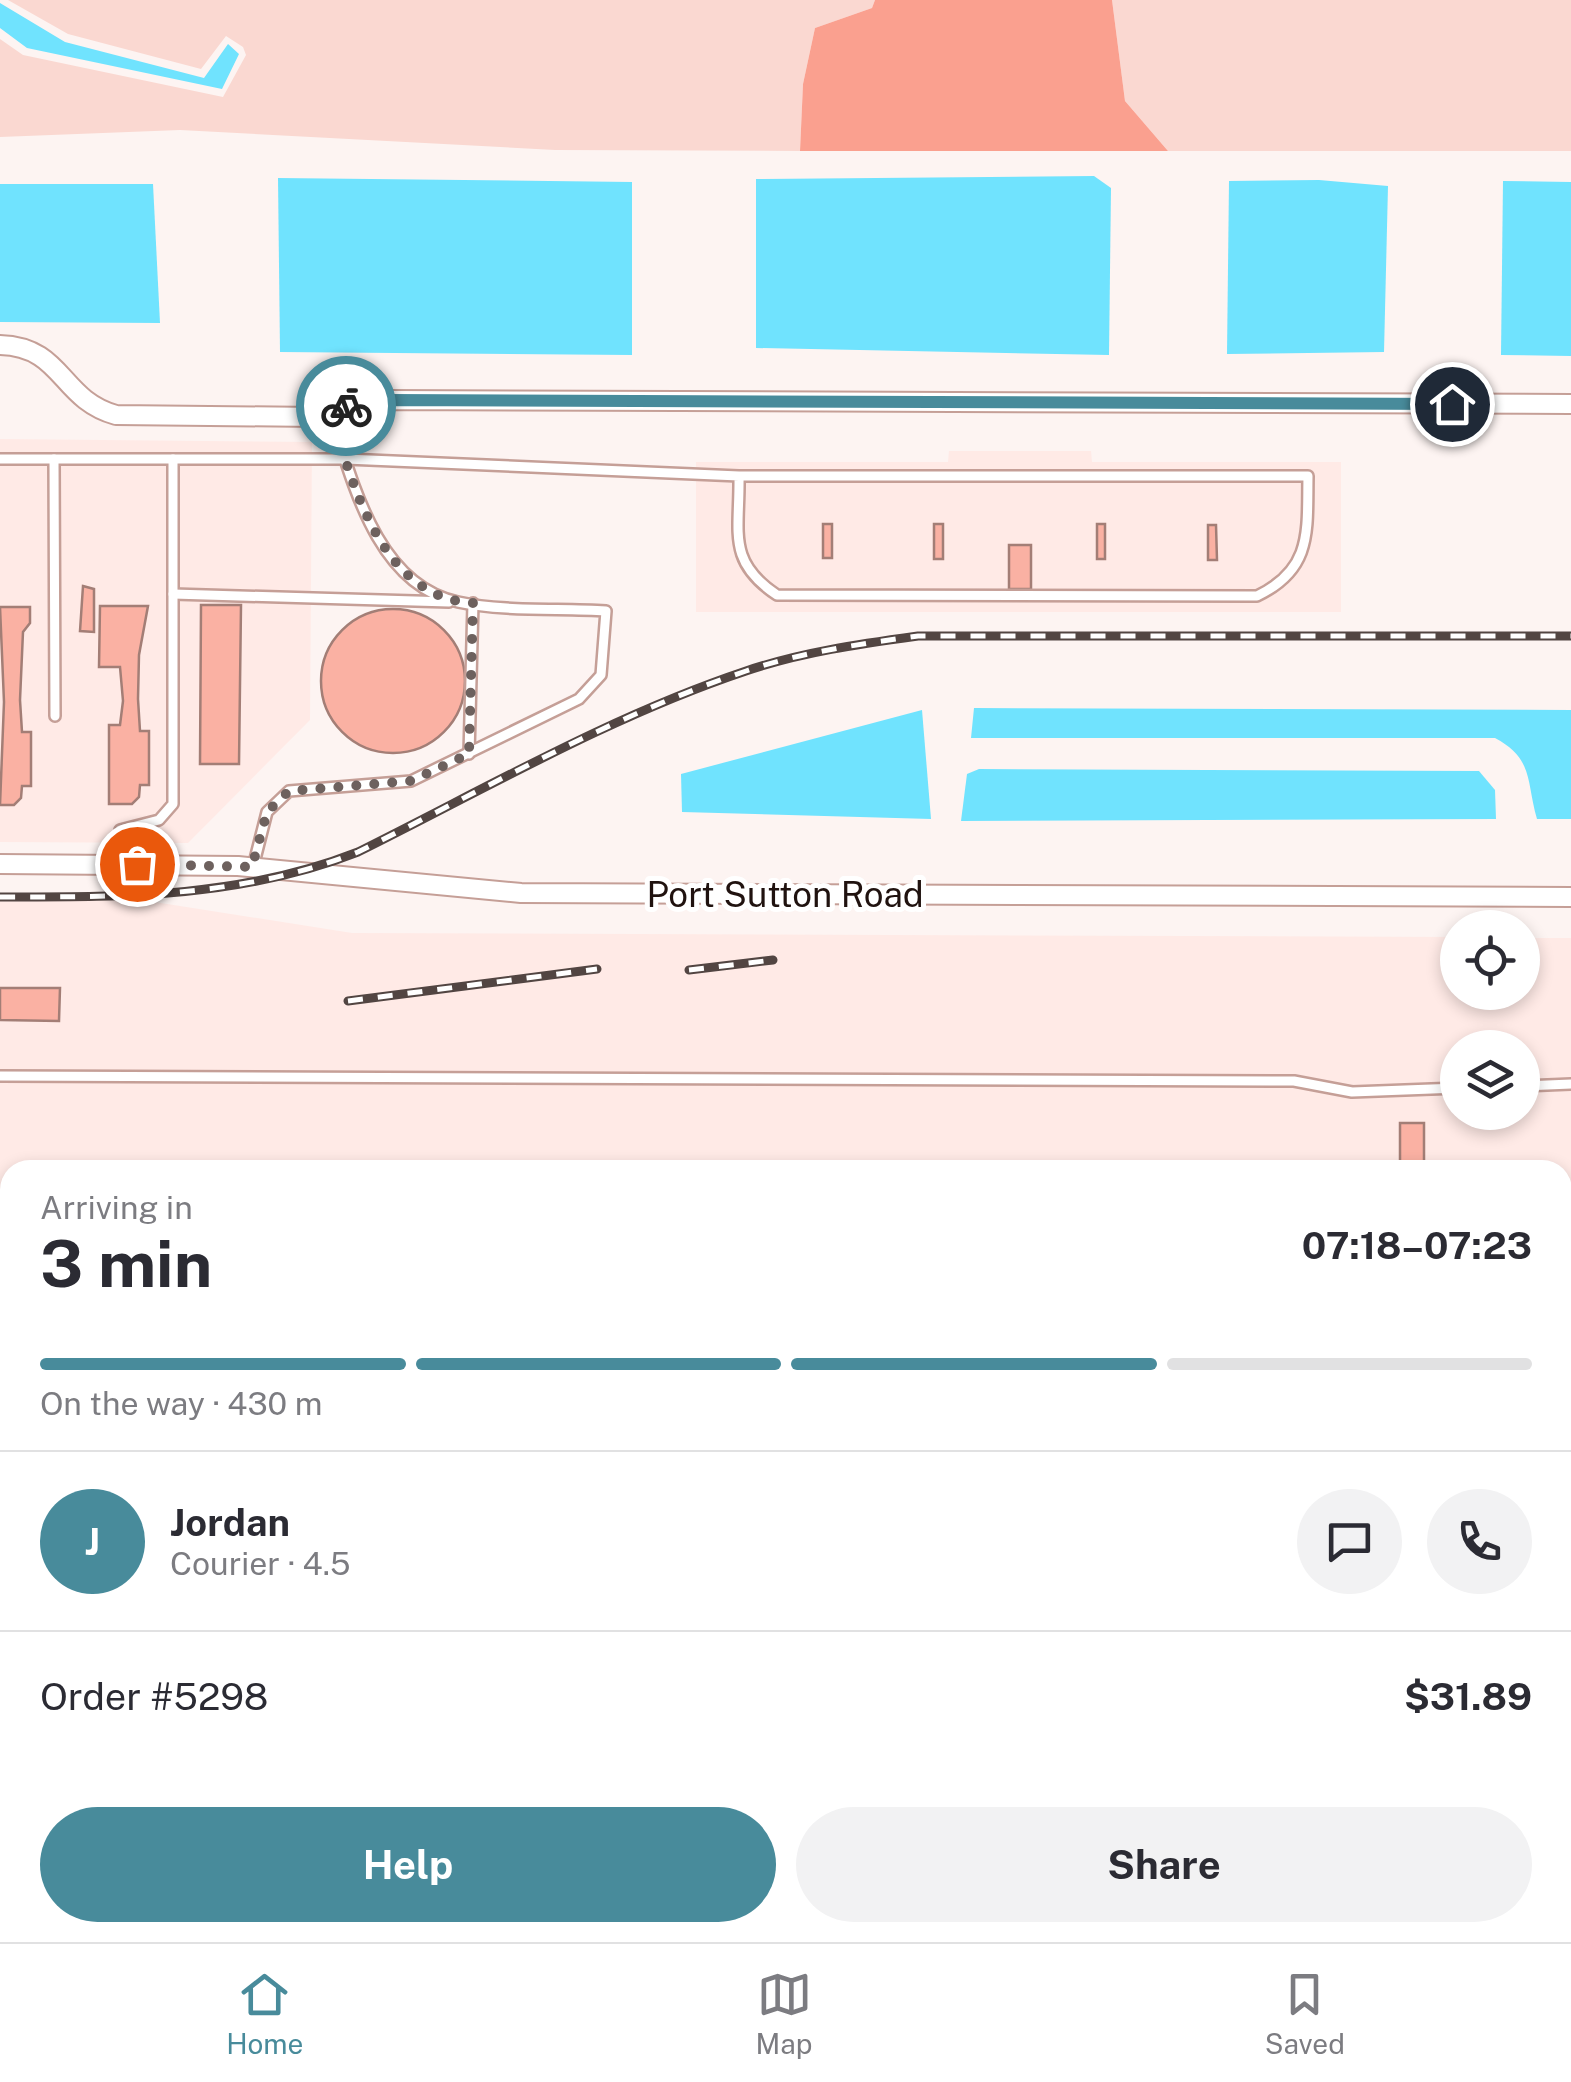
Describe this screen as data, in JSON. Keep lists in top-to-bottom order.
{
  "streets": {
    "street": ["Port Sutton Road"]
  },
  "page": {
    "heading": ["3 min", "Arriving in", "07:18–07:23"],
    "panel": [
      "Jordan",
      "Courier · 4.5",
      "Order #5298",
      "$31.89"
    ],
    "bar": "On the way · 430 m",
    "round": "J",
    "buttons": ["Help", "Share"],
    "tabs": ["Home", "Map", "Saved"]
  }
}
